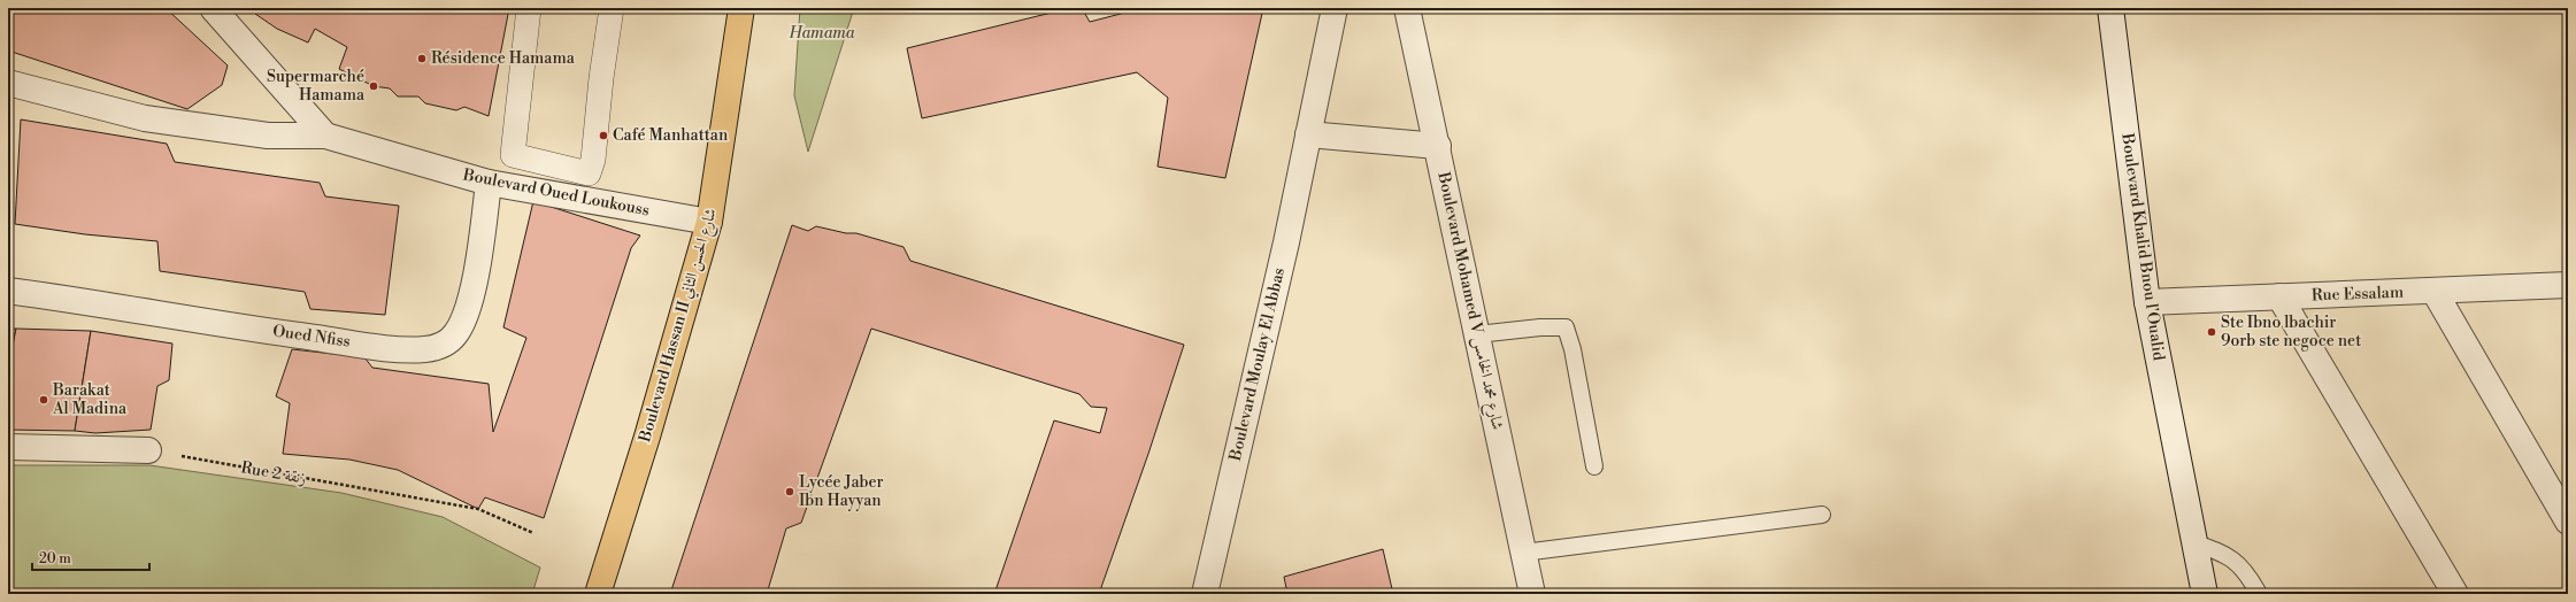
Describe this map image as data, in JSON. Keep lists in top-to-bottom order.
{
  "streets": {
    "main road": ["Boulevard Hassan II شارع الحسن الثاني"],
    "street": [
      "Boulevard Oued Loukouss",
      "Boulevard Khalid Bnou l'Oualid",
      "Rue Essalam",
      "Boulevard Mohamed V شارع محمد الخامس",
      "Oued Nfiss",
      "Boulevard Moulay El Abbas"
    ],
    "path": ["Rue 2 زنقة"]
  },
  "crossings": [
    ["Boulevard Oued Loukouss", "Boulevard Hassan II شارع الحسن الثاني"],
    ["Boulevard Oued Loukouss", "Oued Nfiss"],
    ["Boulevard Khalid Bnou l'Oualid", "Rue Essalam"]
  ],
  "parks": ["Hamama"],
  "places": [
    "Résidence Hamama",
    "Supermarché Hamama",
    "Café Manhattan",
    "Ste Ibno lbachir 9orb ste negoce net",
    "Barakat Al Madina",
    "Lycée Jaber Ibn Hayyan"
  ],
  "scale_bar": "20 m"
}
